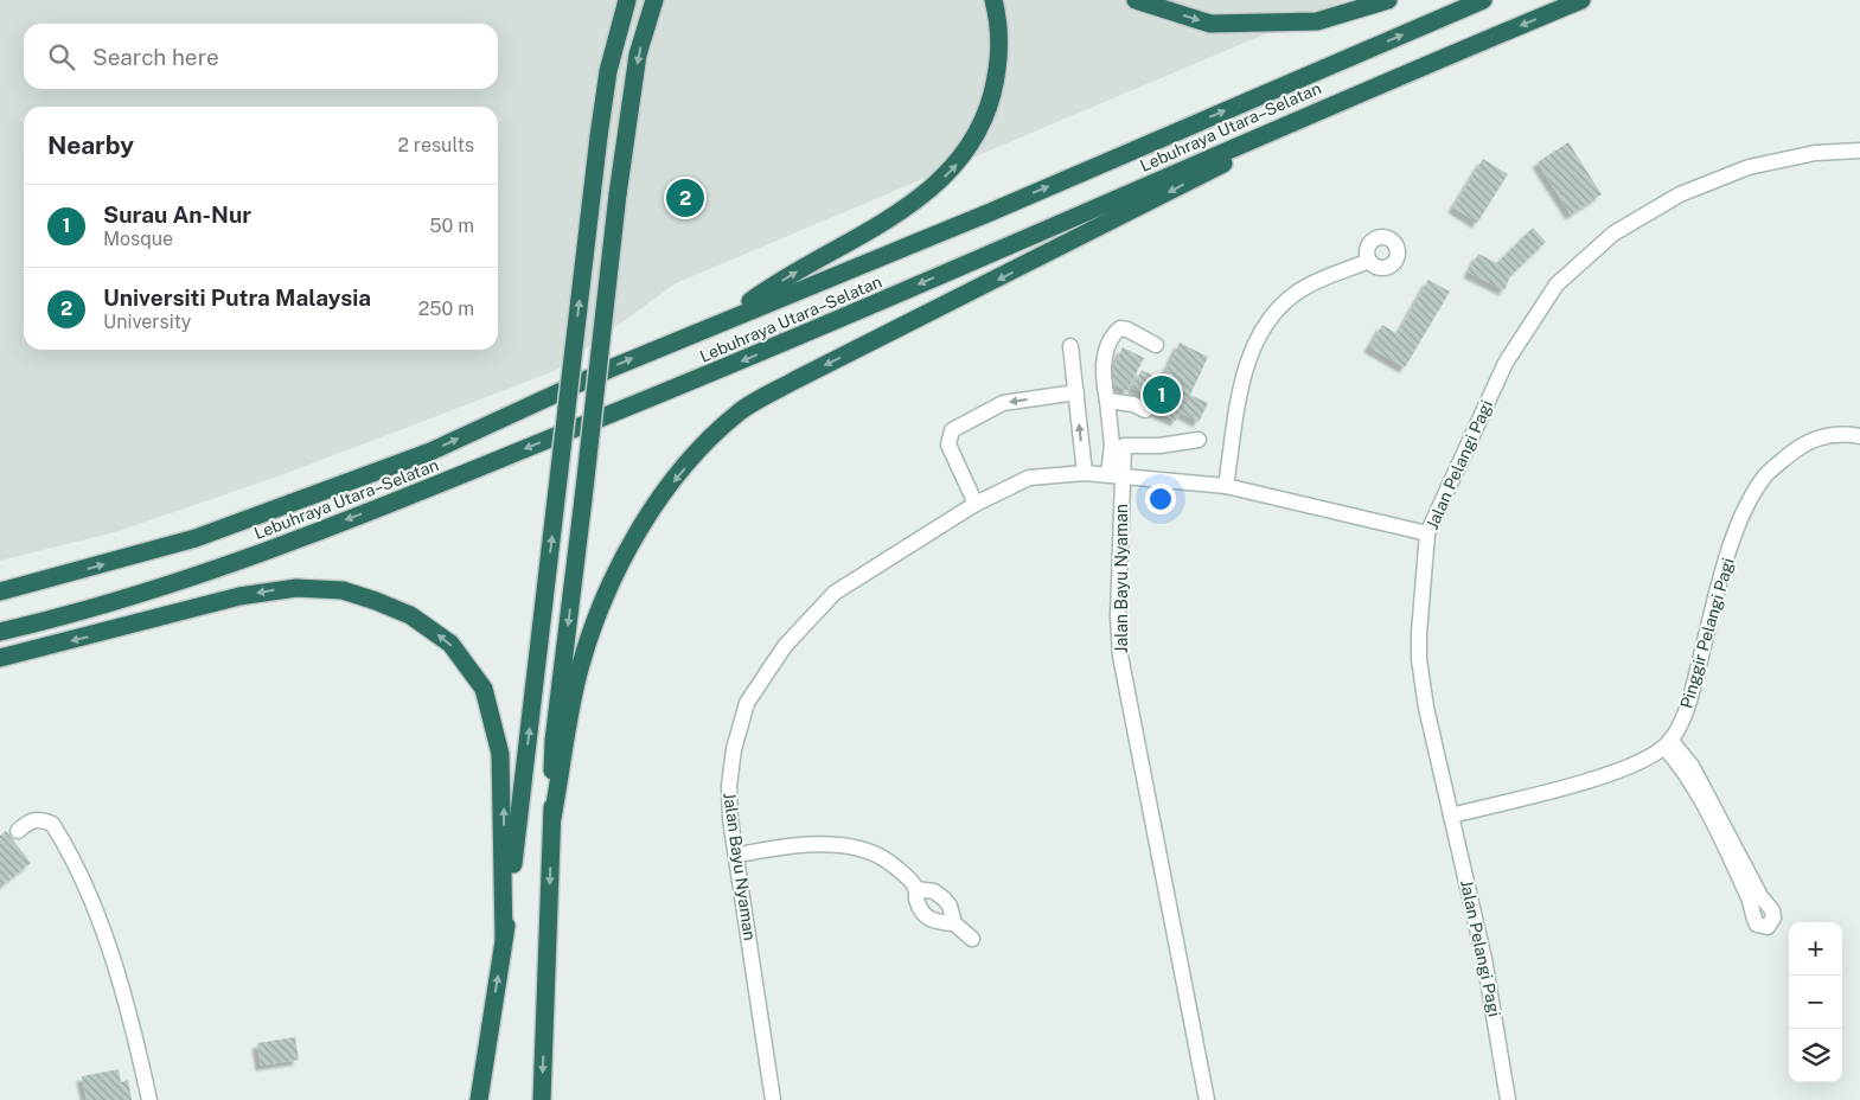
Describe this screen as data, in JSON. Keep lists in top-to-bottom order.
{
  "streets": {
    "highway": ["Lebuhraya Utara–Selatan"],
    "street": ["Jalan Pelangi Pagi", "Jalan Bayu Nyaman", "Pinggir Pelangi Pagi"]
  },
  "crossings": [
    ["Jalan Pelangi Pagi", "Jalan Bayu Nyaman"]
  ],
  "page": {
    "search": "Search here",
    "heading": ["Nearby", "2 results"],
    "pins": ["2", "1"],
    "list": [
      {
        "mark": "1",
        "name": "Surau An-Nur",
        "note": "Mosque",
        "value": "50 m"
      },
      {
        "mark": "2",
        "name": "Universiti Putra Malaysia",
        "note": "University",
        "value": "250 m"
      }
    ],
    "map_buttons": ["+", "−"]
  }
}
